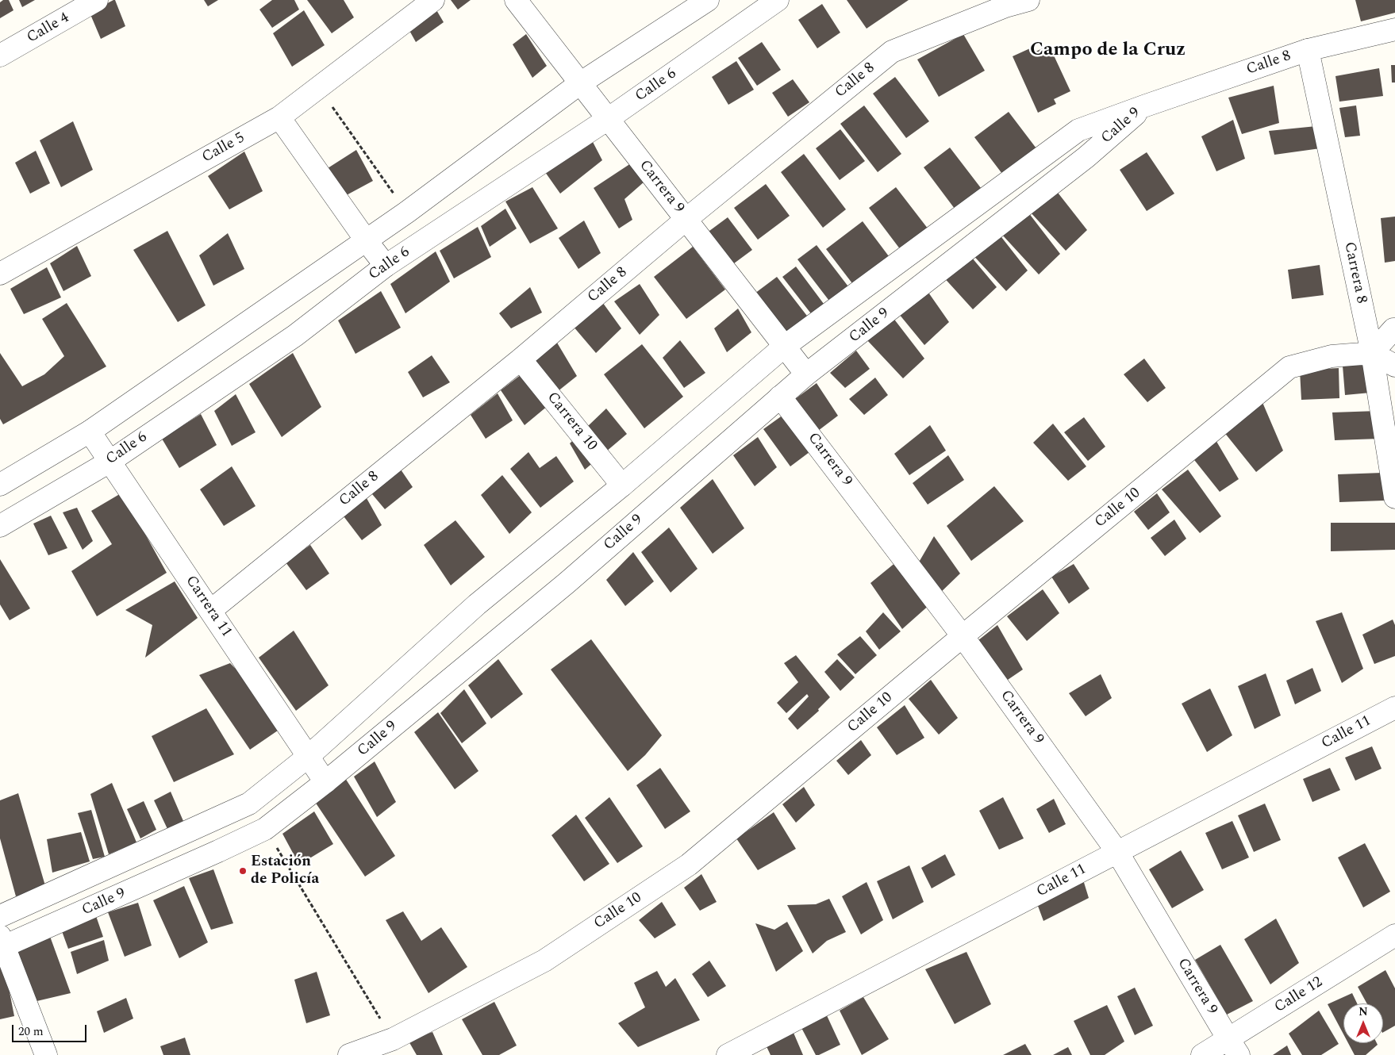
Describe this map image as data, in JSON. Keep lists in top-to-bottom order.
{
  "streets": {
    "street": [
      "Calle 4",
      "Calle 8",
      "Calle 6",
      "Calle 9",
      "Calle 5",
      "Carrera 9",
      "Carrera 8",
      "Carrera 10",
      "Calle 10",
      "Carrera 11",
      "Calle 11",
      "Calle 12"
    ]
  },
  "crossings": [
    ["Calle 8", "Calle 9"],
    ["Calle 8", "Carrera 9"],
    ["Calle 8", "Carrera 8"],
    ["Calle 8", "Carrera 10"],
    ["Calle 8", "Carrera 11"],
    ["Calle 6", "Carrera 9"],
    ["Calle 6", "Carrera 11"],
    ["Calle 9", "Carrera 9"],
    ["Calle 9", "Carrera 10"],
    ["Calle 9", "Carrera 11"],
    ["Carrera 9", "Calle 10"],
    ["Carrera 9", "Calle 11"],
    ["Carrera 9", "Calle 12"],
    ["Carrera 8", "Calle 10"]
  ],
  "districts": ["Campo de la Cruz"],
  "places": ["Estación de Policía"],
  "scale_bar": "20 m",
  "north": "top"
}
